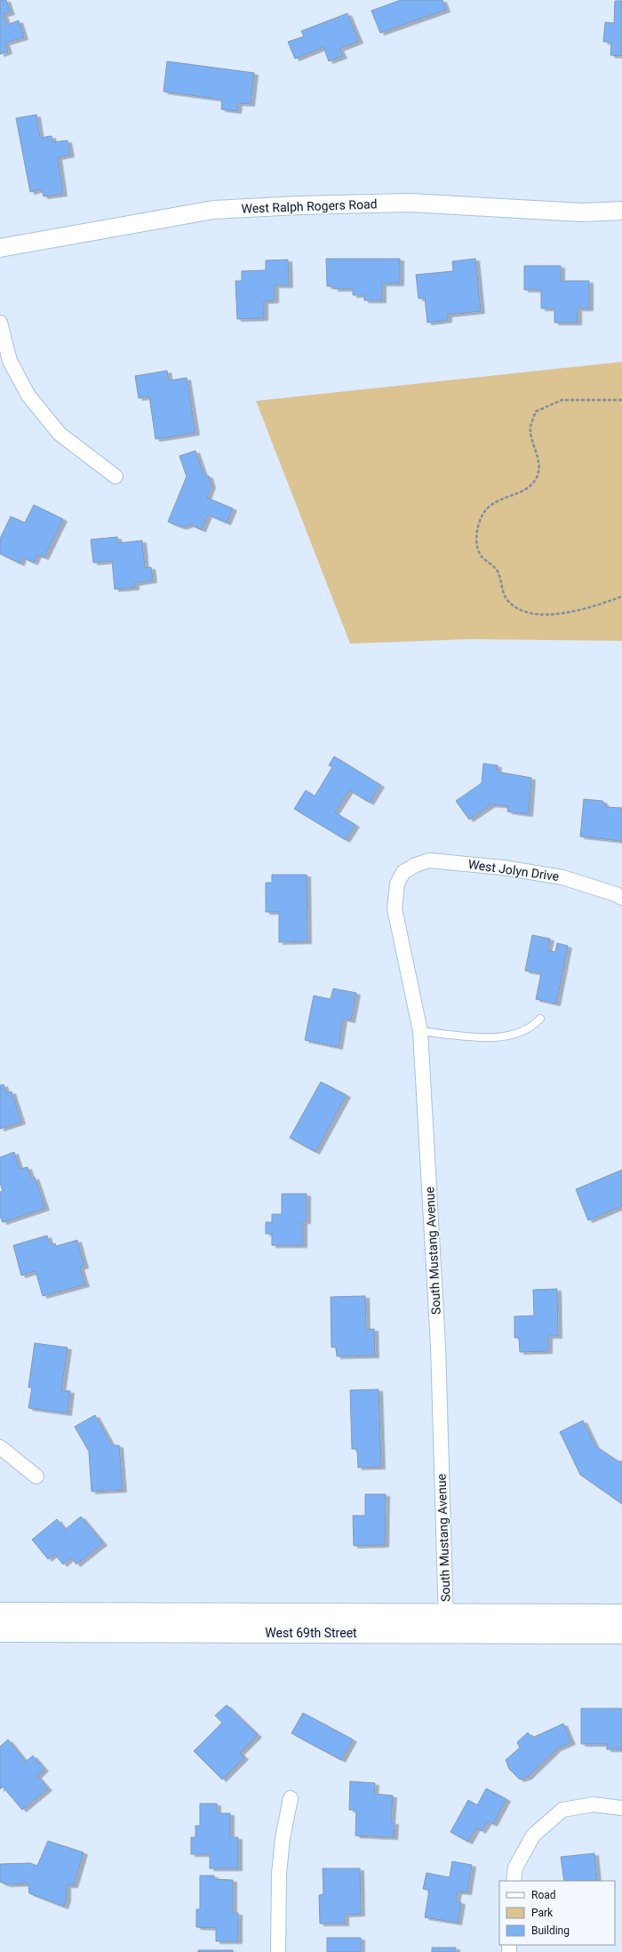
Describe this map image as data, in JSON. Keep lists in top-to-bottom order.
{
  "streets": {
    "main road": ["West 69th Street"],
    "street": ["West Ralph Rogers Road", "West Jolyn Drive", "South Mustang Avenue"]
  },
  "crossings": [
    ["West Jolyn Drive", "South Mustang Avenue"],
    ["South Mustang Avenue", "West 69th Street"]
  ],
  "legend": ["Road", "Park", "Building"]
}
